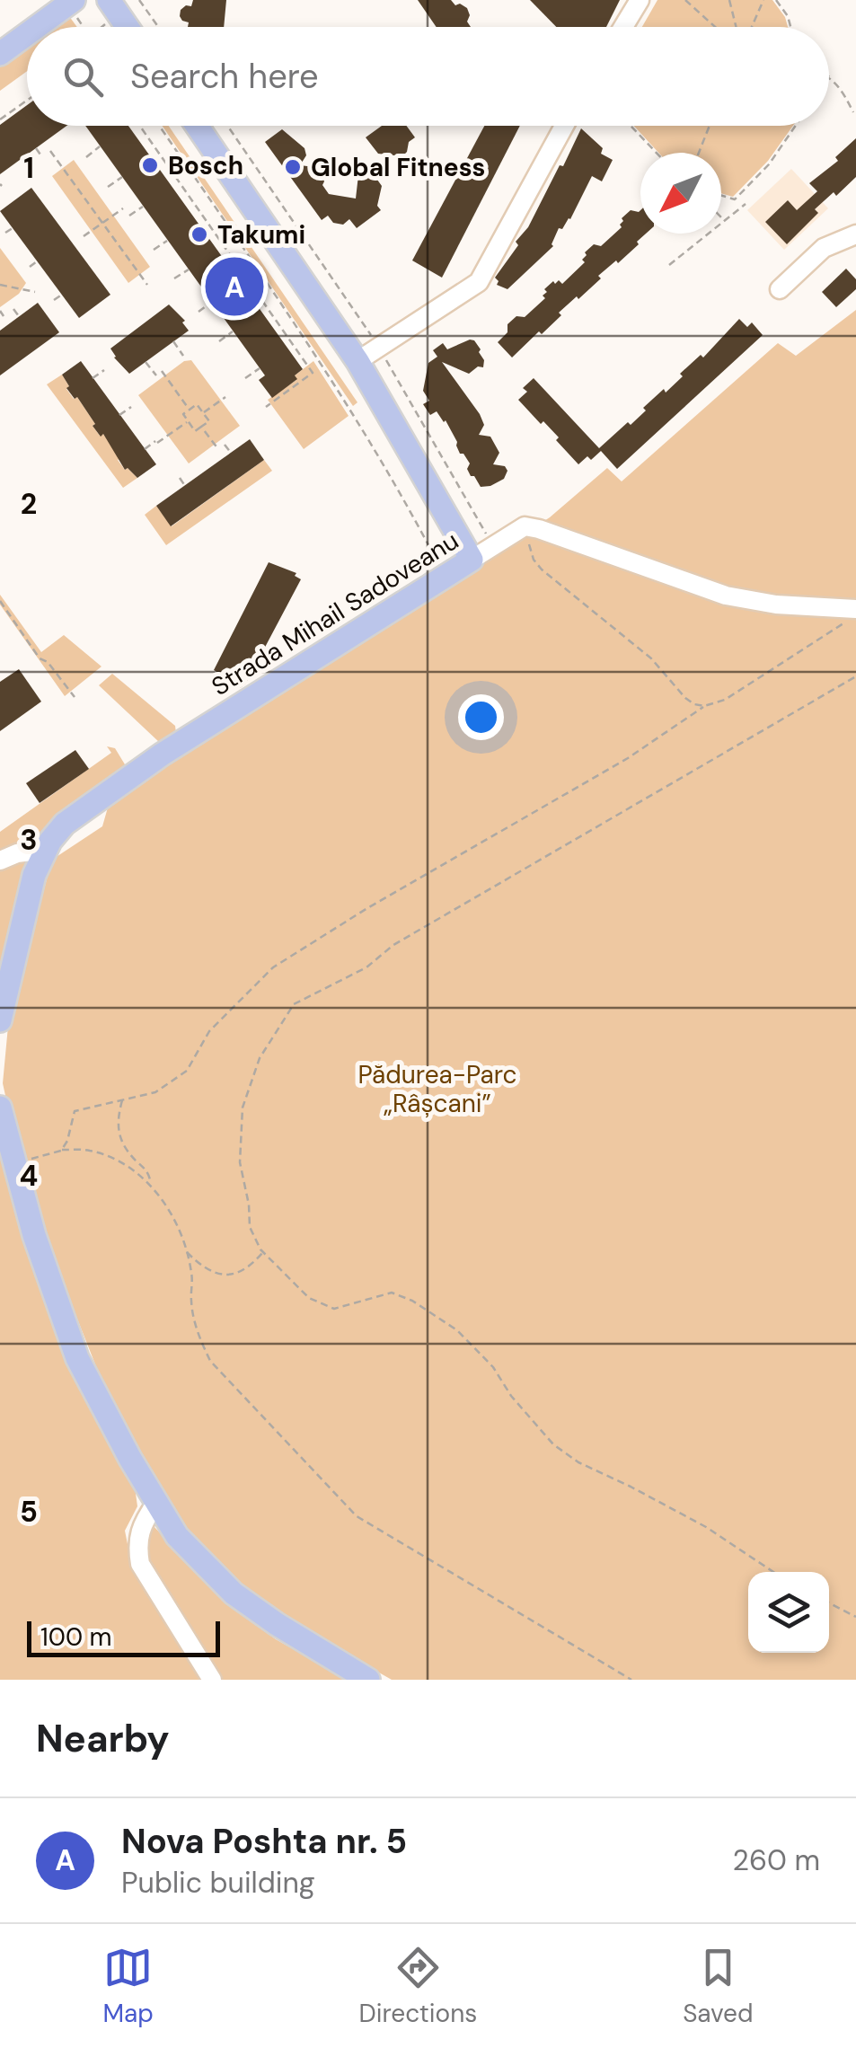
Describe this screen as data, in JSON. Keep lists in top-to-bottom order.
{
  "streets": {
    "main road": ["Strada Mihail Sadoveanu"]
  },
  "parks": ["Pădurea-Parc „Râșcani”"],
  "places": ["Bosch", "Global Fitness", "Takumi"],
  "scale_bar": "100 m",
  "north": "bottom left",
  "page": {
    "search": "Search here",
    "pins": "A",
    "scale": "100 m",
    "heading": "Nearby",
    "list": [
      {
        "mark": "A",
        "name": "Nova Poshta nr. 5",
        "note": "Public building",
        "value": "260 m"
      }
    ],
    "nav": ["Map", "Directions", "Saved"]
  },
  "grid": {
    "rows": [
      "1",
      "2",
      "3",
      "4",
      "5"
    ]
  }
}
